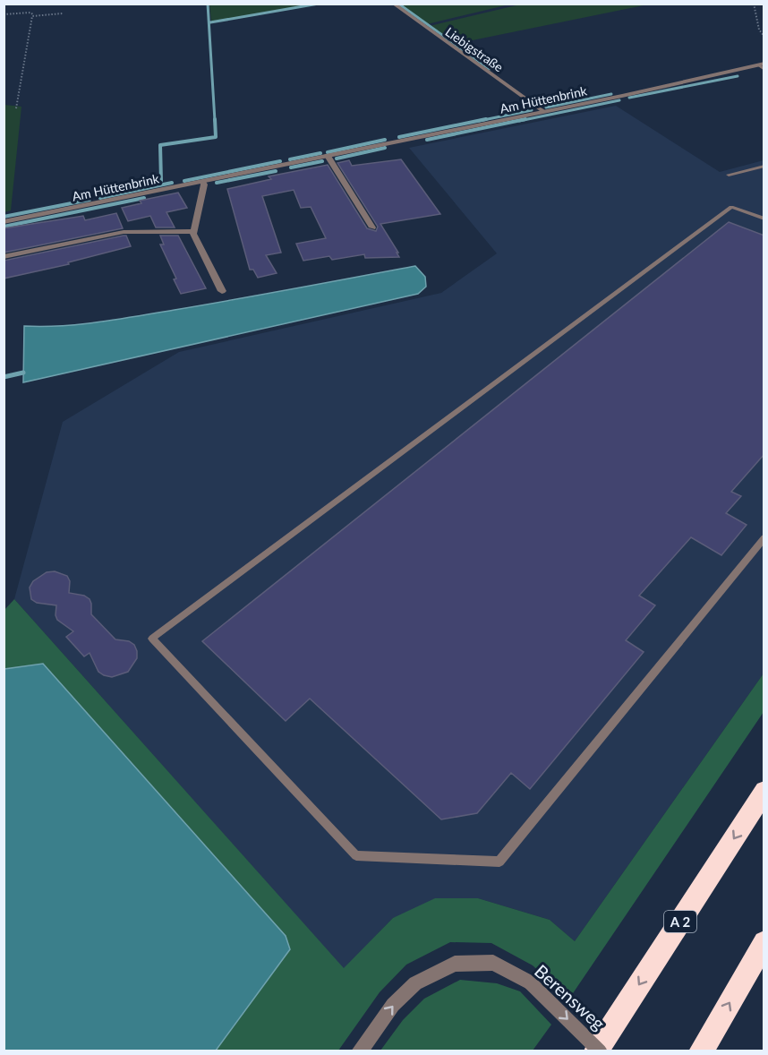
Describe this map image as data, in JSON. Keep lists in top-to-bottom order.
{
  "streets": {
    "highway": ["A 2"],
    "street": ["Liebigstraße", "Am Hüttenbrink", "Berensweg"]
  },
  "crossings": [
    ["Liebigstraße", "Am Hüttenbrink"],
    ["A 2", "Berensweg"]
  ]
}
